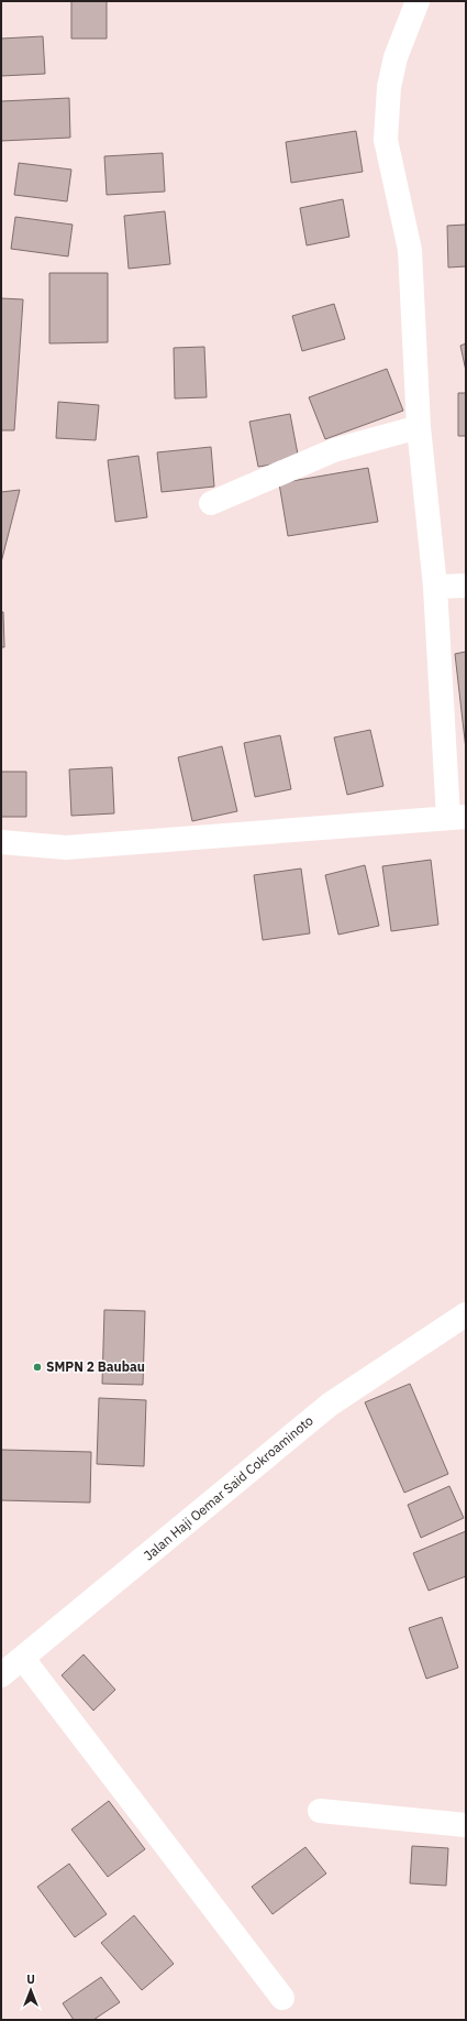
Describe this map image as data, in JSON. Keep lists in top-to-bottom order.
{
  "streets": {
    "street": ["Jalan Haji Oemar Said Cokroaminoto"]
  },
  "places": ["SMPN 2 Baubau"],
  "north": "top"
}
